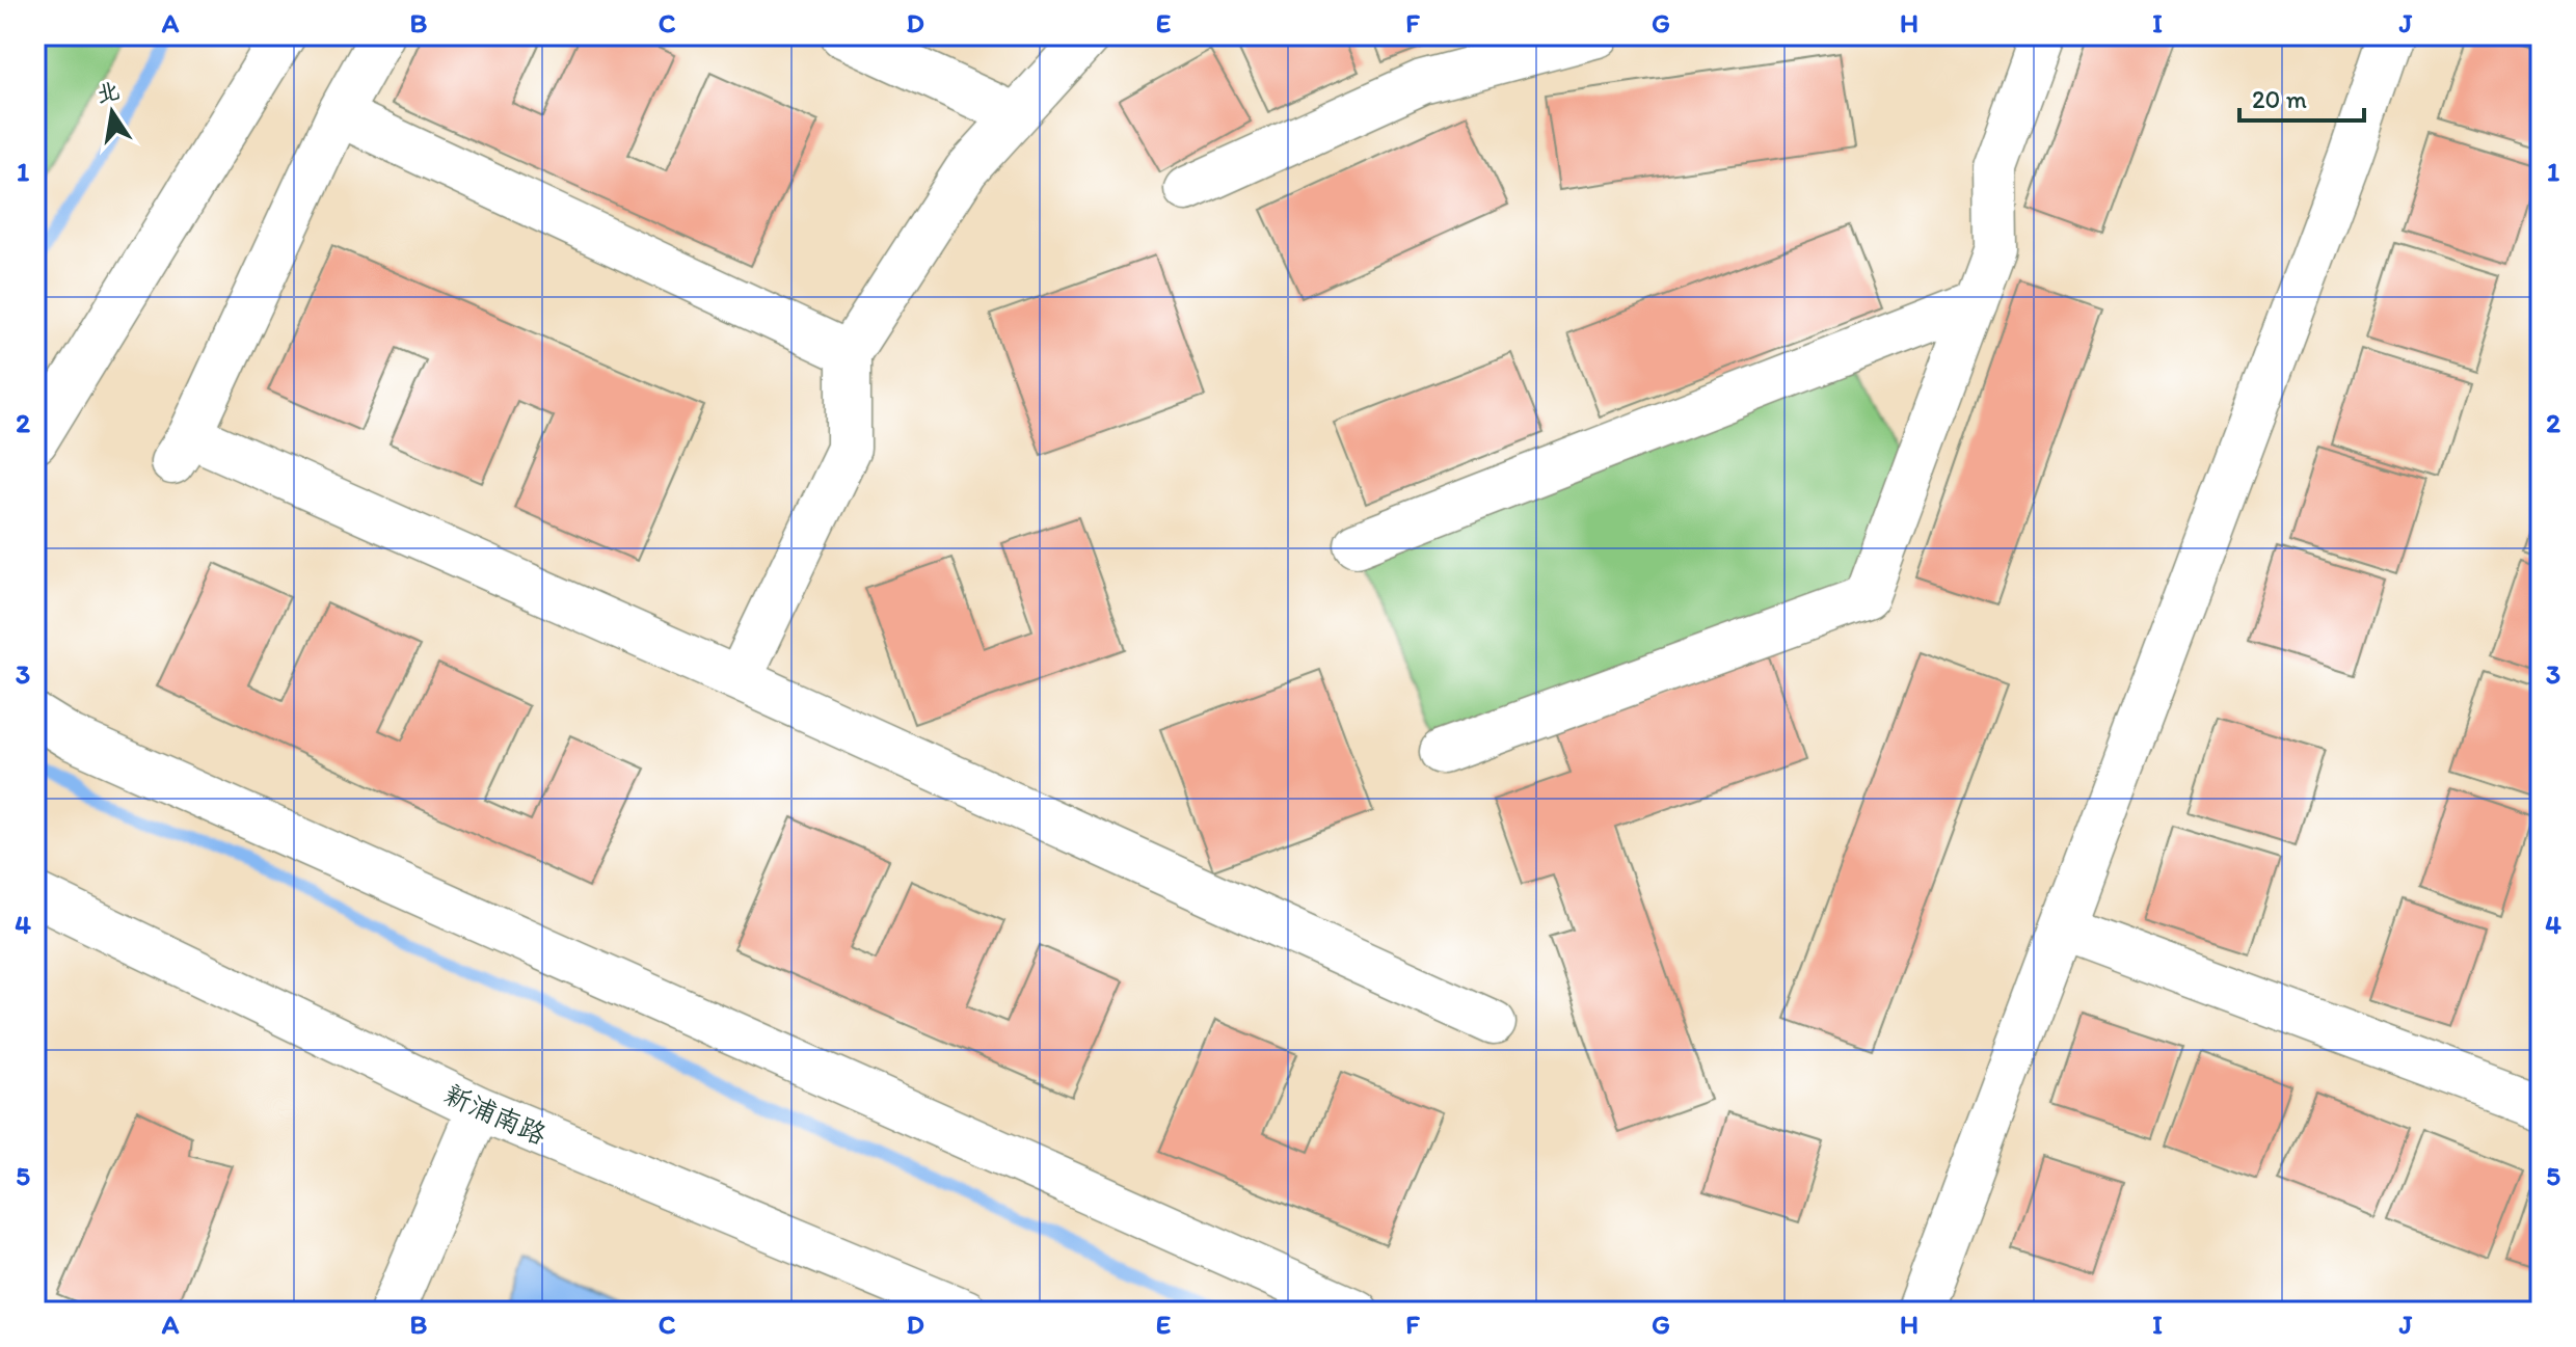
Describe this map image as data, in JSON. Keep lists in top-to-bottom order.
{
  "streets": {
    "street": ["新浦南路"]
  },
  "scale_bar": "20 m",
  "north": "top",
  "grid": {
    "columns": [
      "A",
      "B",
      "C",
      "D",
      "E",
      "F",
      "G",
      "H",
      "I",
      "J"
    ],
    "rows": [
      "1",
      "2",
      "3",
      "4",
      "5"
    ]
  }
}
